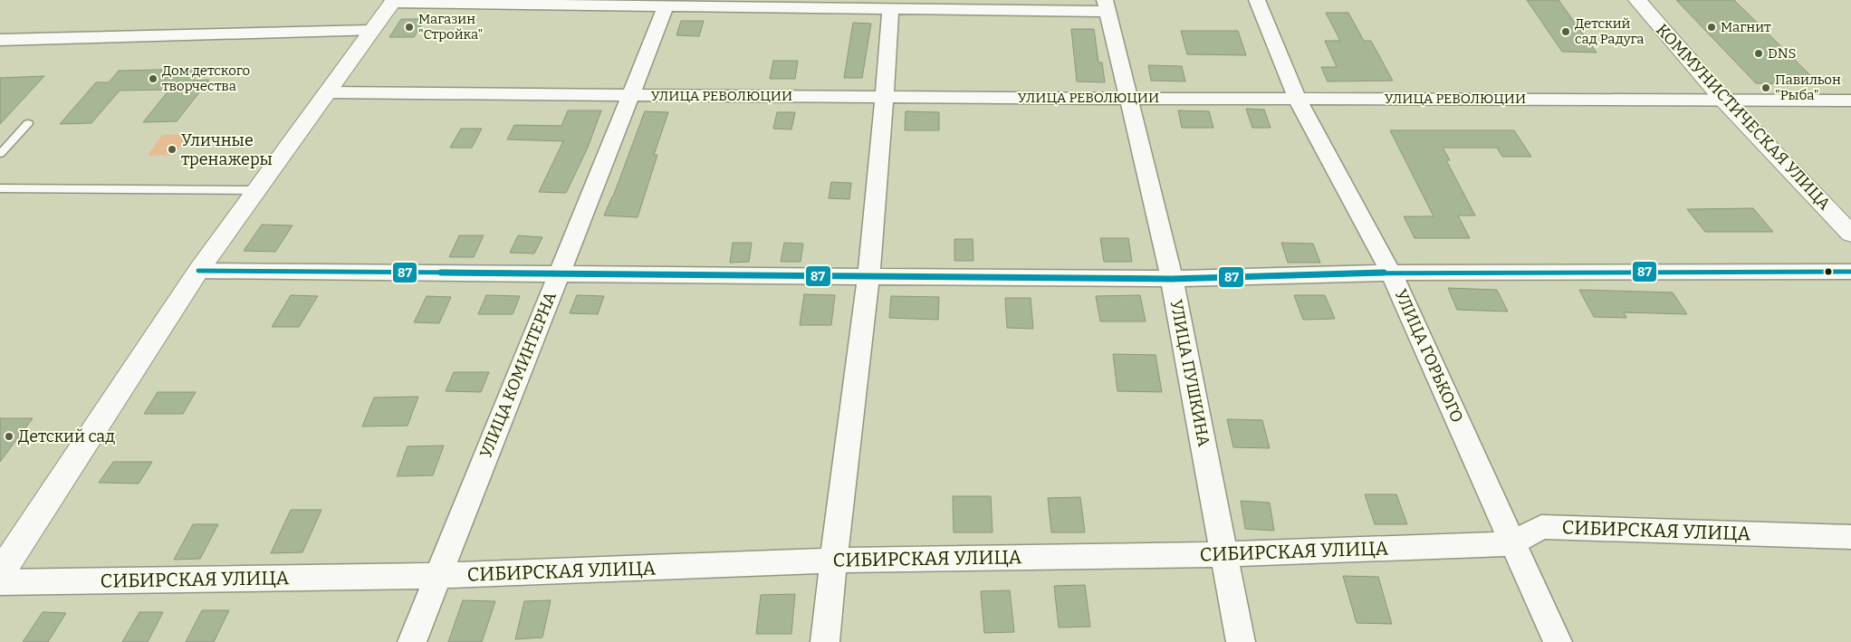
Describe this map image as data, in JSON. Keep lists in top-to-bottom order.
{
  "streets": {
    "street": [
      "УЛИЦА РЕВОЛЮЦИИ",
      "КОММУНИСТИЧЕСКАЯ УЛИЦА",
      "УЛИЦА ГОРЬКОГО",
      "УЛИЦА ПУШКИНА",
      "УЛИЦА КОМИНТЕРНА",
      "СИБИРСКАЯ УЛИЦА"
    ]
  },
  "crossings": [
    ["УЛИЦА РЕВОЛЮЦИИ", "КОММУНИСТИЧЕСКАЯ УЛИЦА"],
    ["УЛИЦА РЕВОЛЮЦИИ", "УЛИЦА ГОРЬКОГО"],
    ["УЛИЦА РЕВОЛЮЦИИ", "УЛИЦА ПУШКИНА"],
    ["УЛИЦА РЕВОЛЮЦИИ", "УЛИЦА КОМИНТЕРНА"],
    ["УЛИЦА ГОРЬКОГО", "СИБИРСКАЯ УЛИЦА"],
    ["УЛИЦА ПУШКИНА", "СИБИРСКАЯ УЛИЦА"],
    ["УЛИЦА КОМИНТЕРНА", "СИБИРСКАЯ УЛИЦА"]
  ],
  "places": [
    "Магазин \"Стройка\"",
    "Магнит",
    "Детский сад Радуга",
    "DNS",
    "Дом детского творчества",
    "Павильон \"Рыба\"",
    "Уличные тренажеры",
    "Детский сад"
  ],
  "lines": ["transit line 87"]
}
